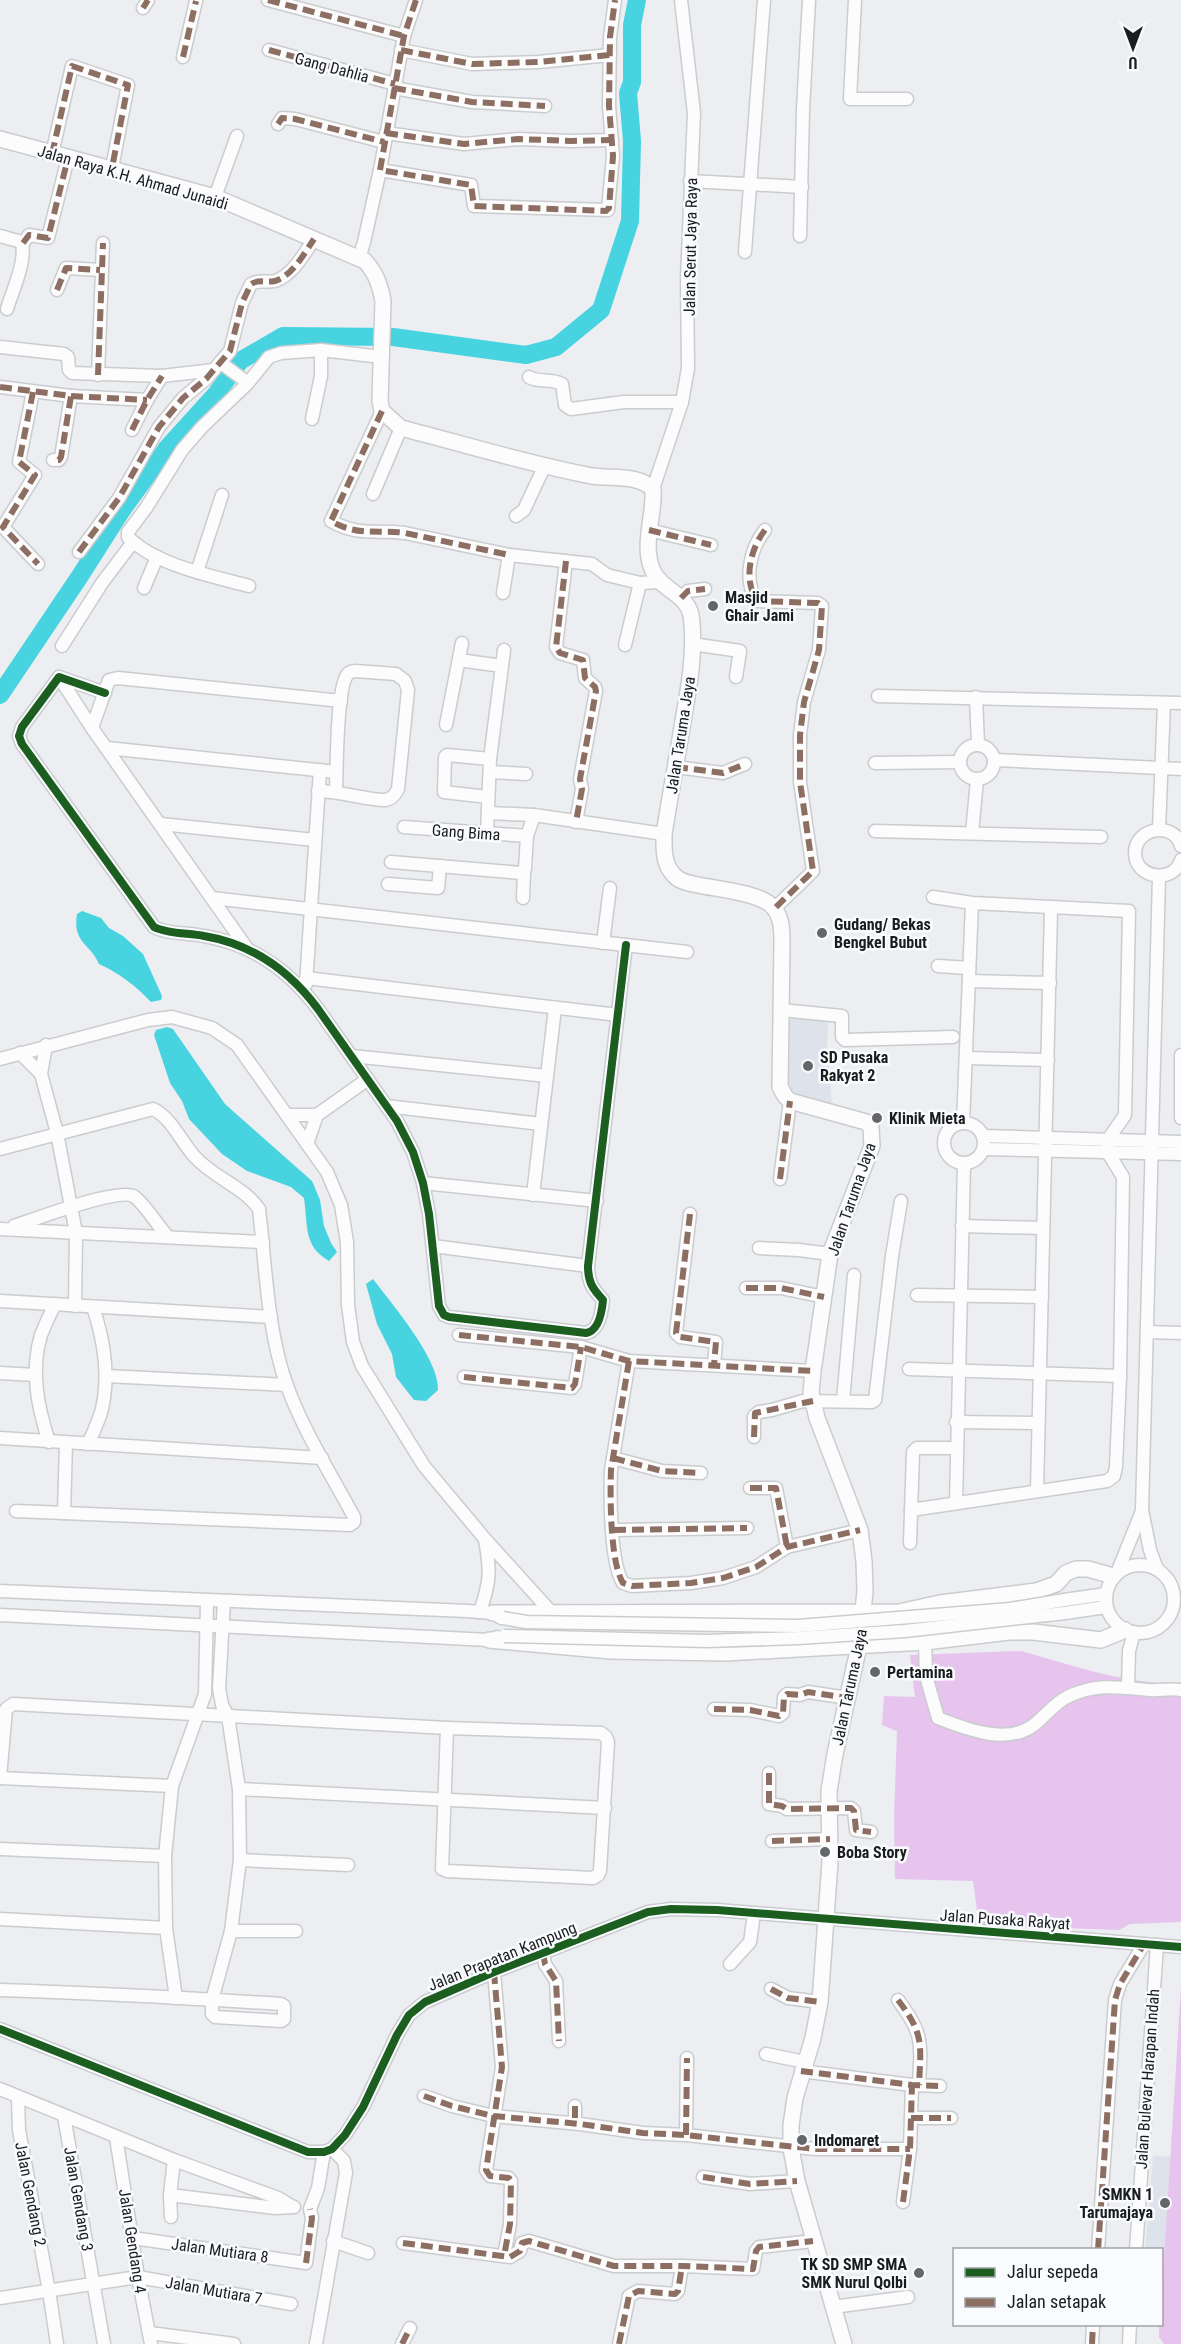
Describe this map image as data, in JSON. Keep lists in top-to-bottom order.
{
  "streets": {
    "main road": ["Jalan Raya K.H. Ahmad Junaidi", "Jalan Taruma Jaya"],
    "street": [
      "Gang Dahlia",
      "Jalan Serut Jaya Raya",
      "Gang Bima",
      "Jalan Pusaka Rakyat",
      "Jalan Prapatan Kampung",
      "Jalan Bulevar Harapan Indah",
      "Jalan Gendang 2",
      "Jalan Gendang 3",
      "Jalan Gendang 4",
      "Jalan Mutiara 8",
      "Jalan Mutiara 7"
    ]
  },
  "crossings": [
    ["Jalan Taruma Jaya", "Jalan Pusaka Rakyat"],
    ["Jalan Taruma Jaya", "Jalan Prapatan Kampung"],
    ["Jalan Pusaka Rakyat", "Jalan Prapatan Kampung"],
    ["Jalan Pusaka Rakyat", "Jalan Bulevar Harapan Indah"],
    ["Jalan Gendang 2", "Jalan Mutiara 7"],
    ["Jalan Gendang 3", "Jalan Mutiara 7"],
    ["Jalan Gendang 4", "Jalan Mutiara 8"],
    ["Jalan Gendang 4", "Jalan Mutiara 7"]
  ],
  "places": [
    "Masjid Ghair Jami",
    "Gudang/ Bekas Bengkel Bubut",
    "SD Pusaka Rakyat 2",
    "Klinik Mieta",
    "Pertamina",
    "Boba Story",
    "Indomaret",
    "SMKN 1 Tarumajaya",
    "TK SD SMP SMA SMK Nurul Qolbi"
  ],
  "legend": ["Jalur sepeda", "Jalan setapak"],
  "north": "bottom"
}
